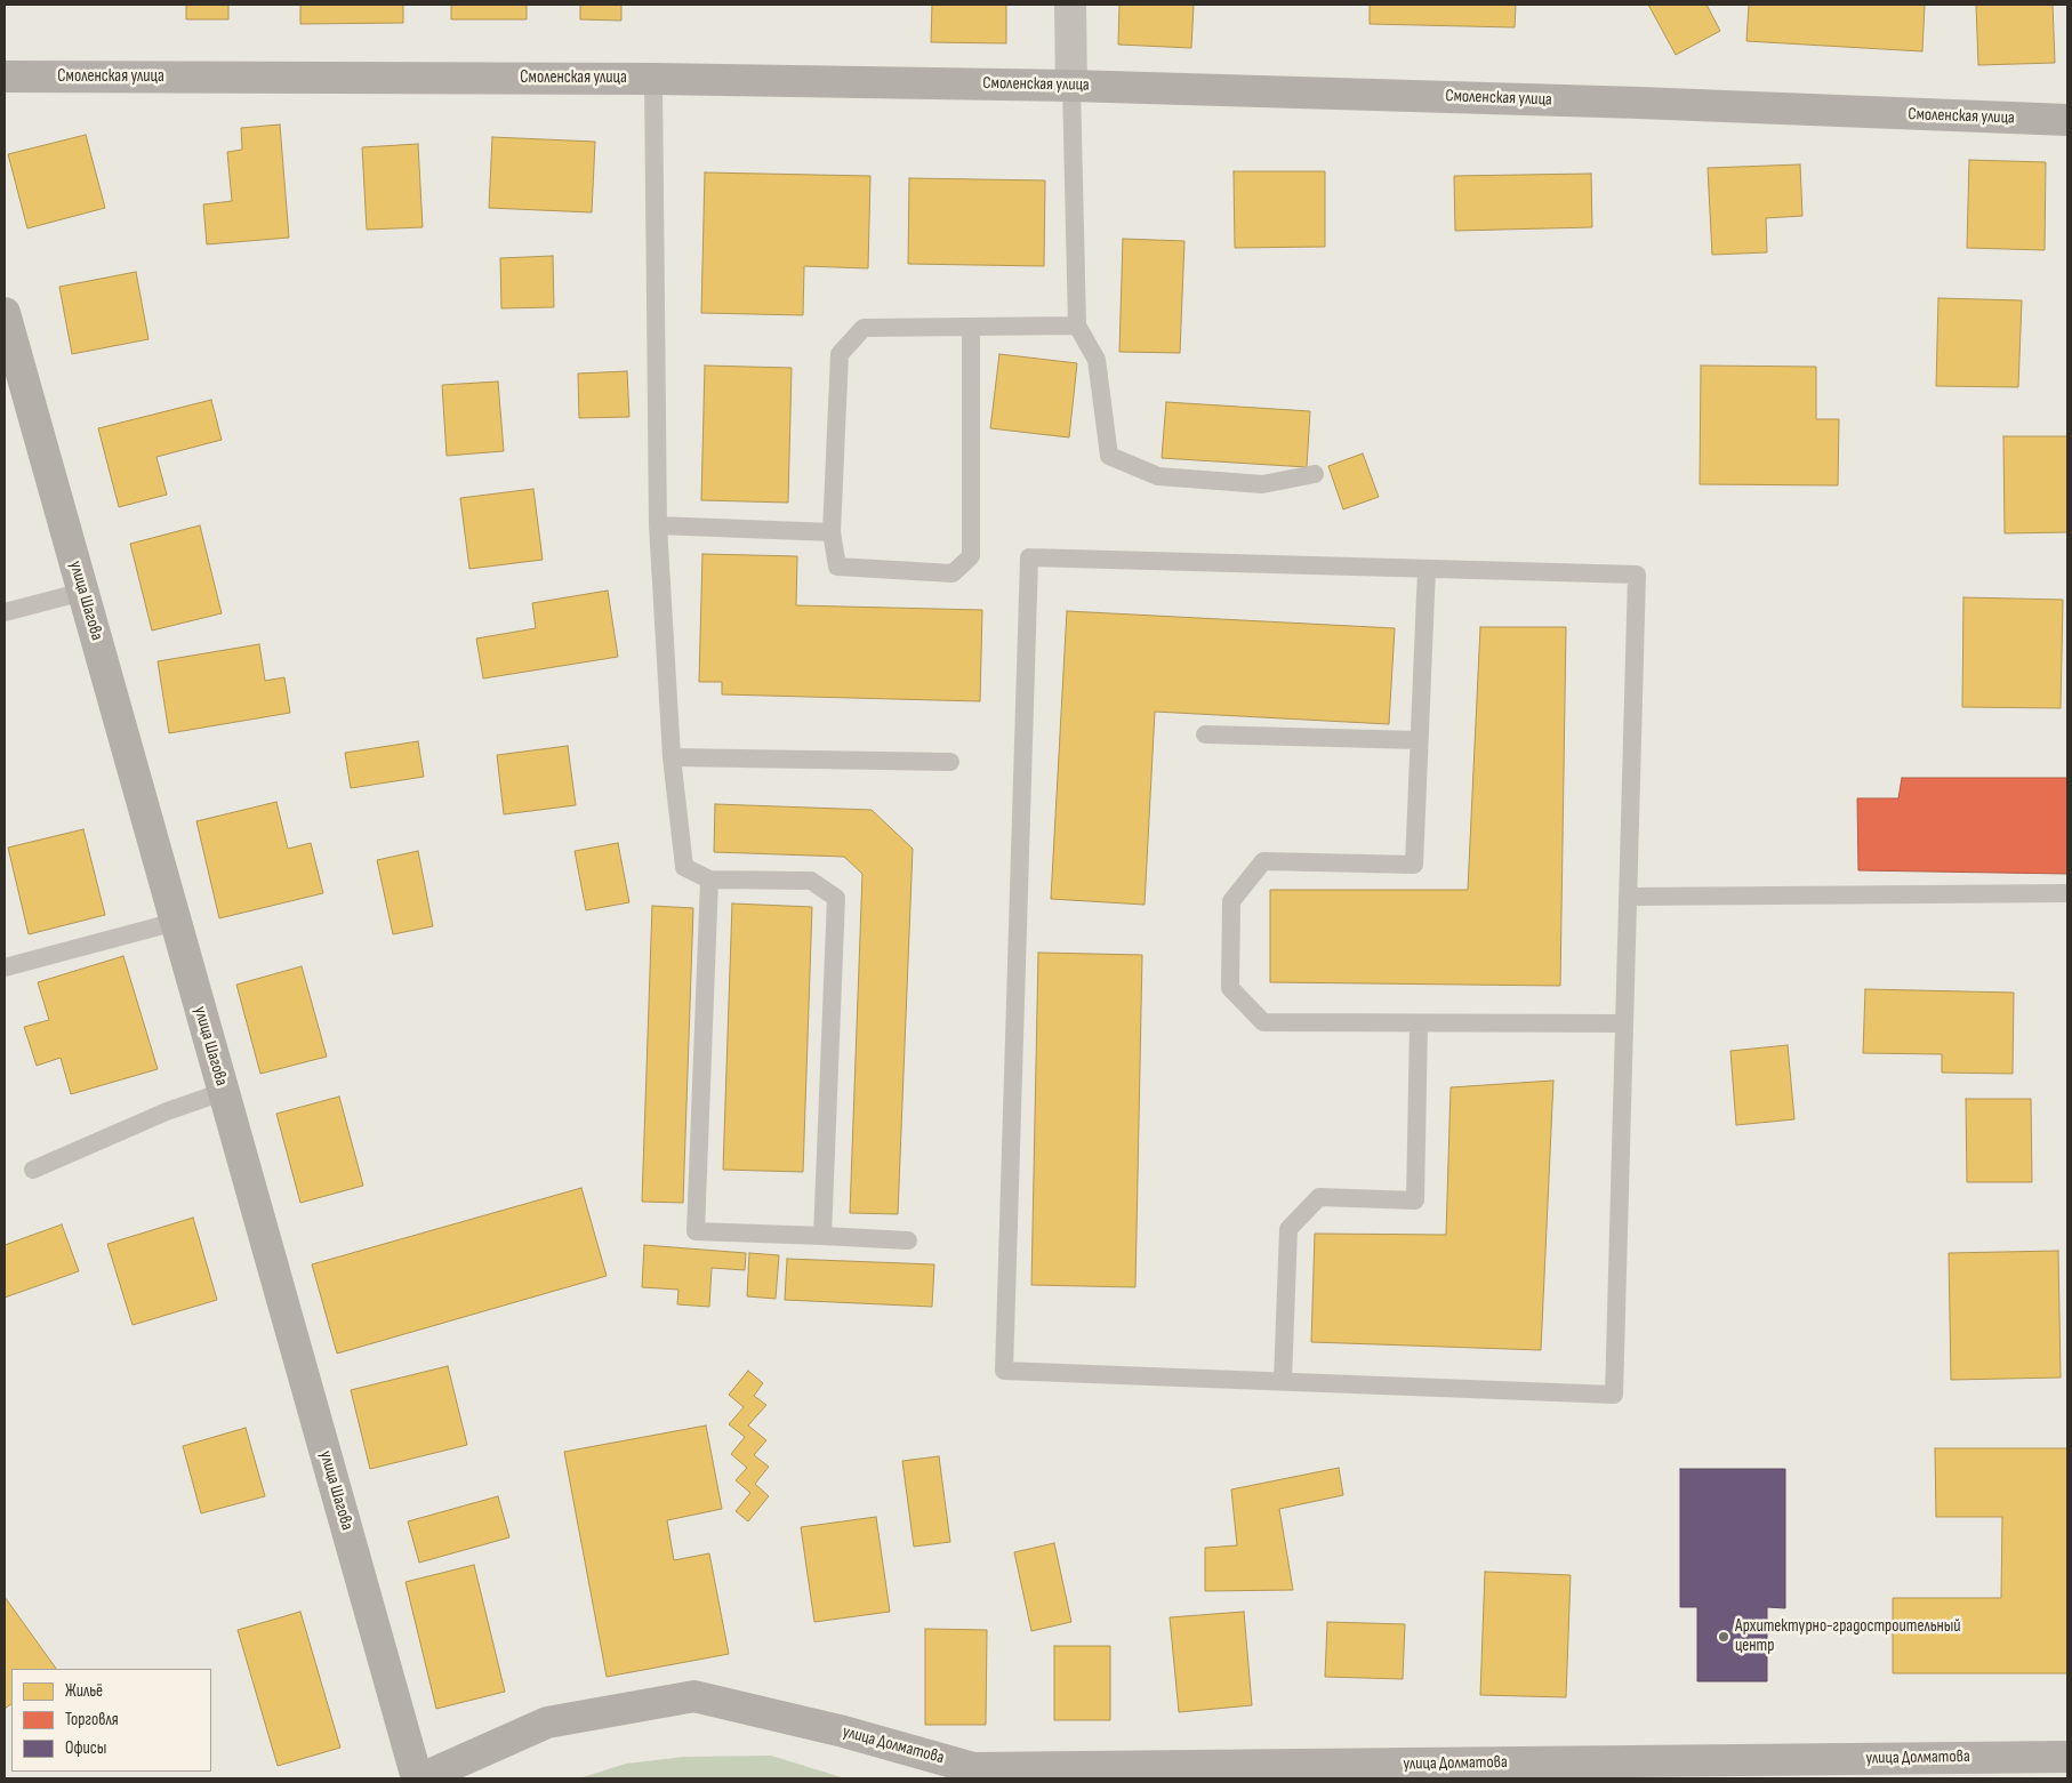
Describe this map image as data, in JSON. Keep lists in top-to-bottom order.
{
  "streets": {
    "main road": ["Смоленская улица", "улица Шагова", "улица Долматова"]
  },
  "places": ["Архитектурно-градостроительный центр"],
  "legend": ["Жильё", "Торговля", "Офисы"]
}
